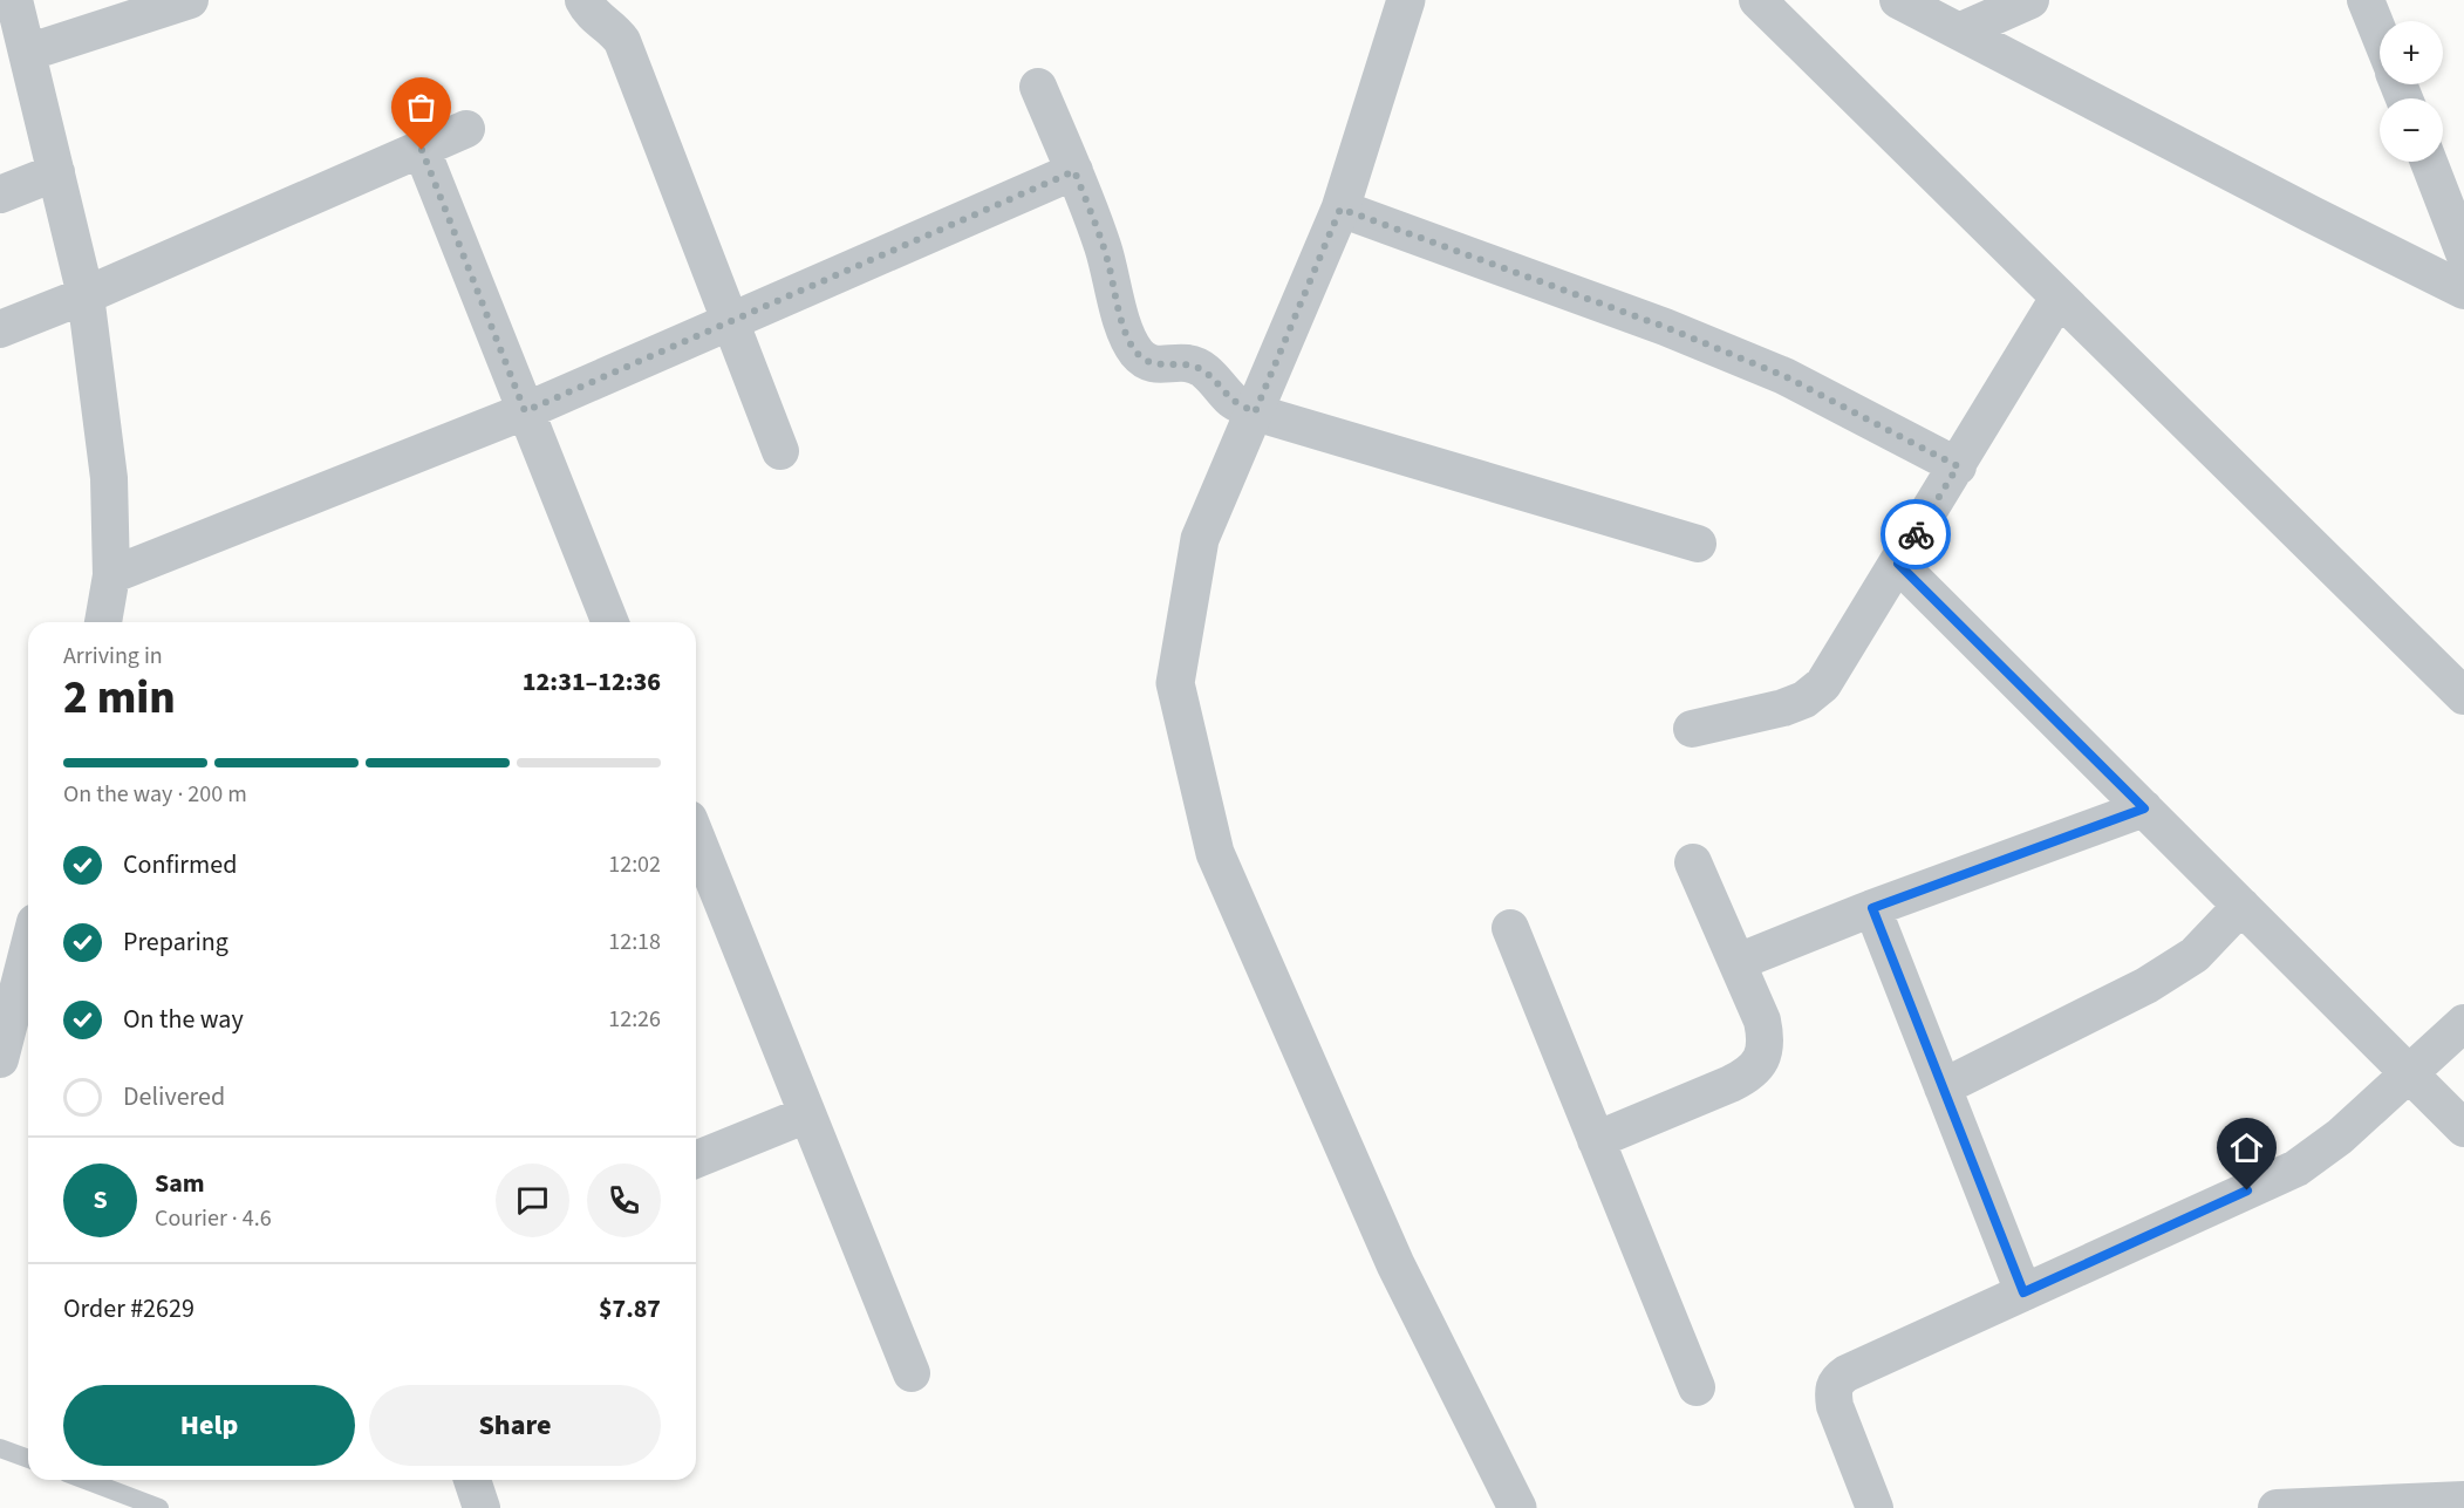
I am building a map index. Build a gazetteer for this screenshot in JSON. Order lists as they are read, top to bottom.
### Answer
{
  "page": {
    "map_buttons": ["+", "−"],
    "heading": ["2 min", "Arriving in", "12:31–12:36"],
    "panel": [
      "Sam",
      "Courier · 4.6",
      "Order #2629",
      "$7.87"
    ],
    "bar": "On the way · 200 m",
    "list": [
      ["Confirmed", "12:02"],
      ["Preparing", "12:18"],
      ["On the way", "12:26"],
      "Delivered"
    ],
    "round": "S",
    "buttons": ["Help", "Share"]
  }
}
